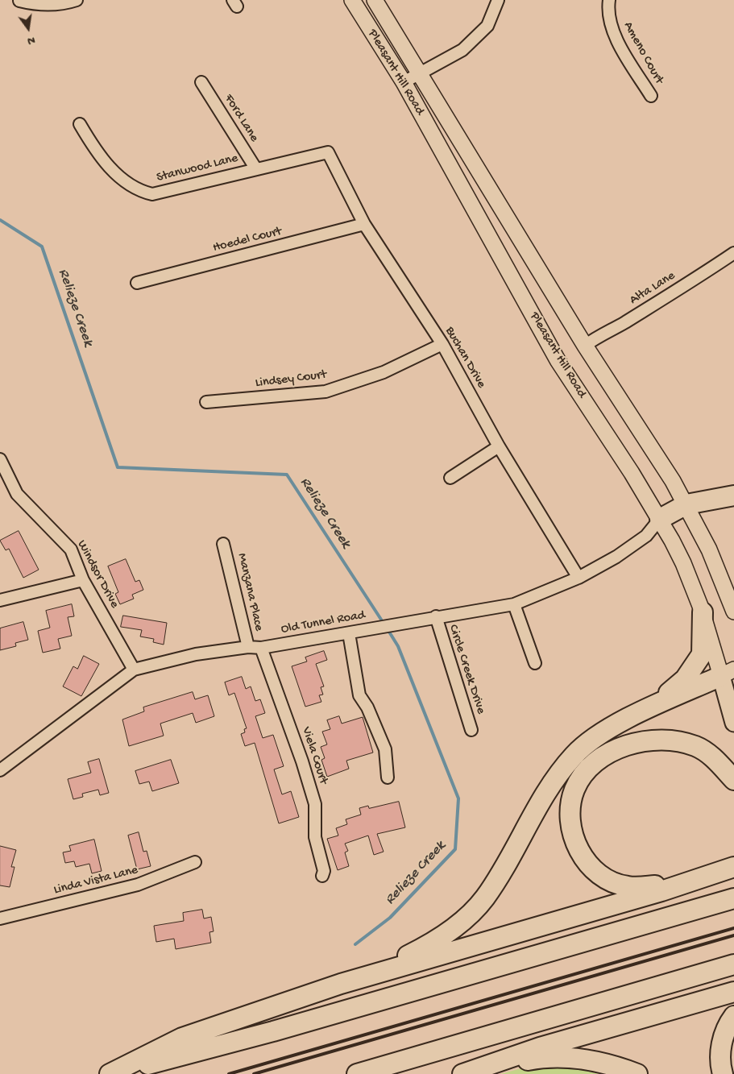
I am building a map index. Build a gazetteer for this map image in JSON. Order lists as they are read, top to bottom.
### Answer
{
  "streets": {
    "main road": ["Pleasant Hill Road"],
    "street": [
      "Ameno Court",
      "Ford Lane",
      "Stanwood Lane",
      "Hoedel Court",
      "Alta Lane",
      "Buchan Drive",
      "Lindsey Court",
      "Windsor Drive",
      "Manzana Place",
      "Old Tunnel Road",
      "Circle Creek Drive",
      "Viela Court",
      "Linda Vista Lane"
    ]
  },
  "crossings": [
    ["Pleasant Hill Road", "Alta Lane"],
    ["Pleasant Hill Road", "Old Tunnel Road"],
    ["Ford Lane", "Stanwood Lane"],
    ["Stanwood Lane", "Buchan Drive"],
    ["Hoedel Court", "Buchan Drive"],
    ["Buchan Drive", "Lindsey Court"],
    ["Buchan Drive", "Old Tunnel Road"],
    ["Windsor Drive", "Old Tunnel Road"],
    ["Manzana Place", "Old Tunnel Road"],
    ["Old Tunnel Road", "Circle Creek Drive"],
    ["Old Tunnel Road", "Viela Court"]
  ],
  "water": ["Relieze Creek"],
  "north": "bottom"
}
